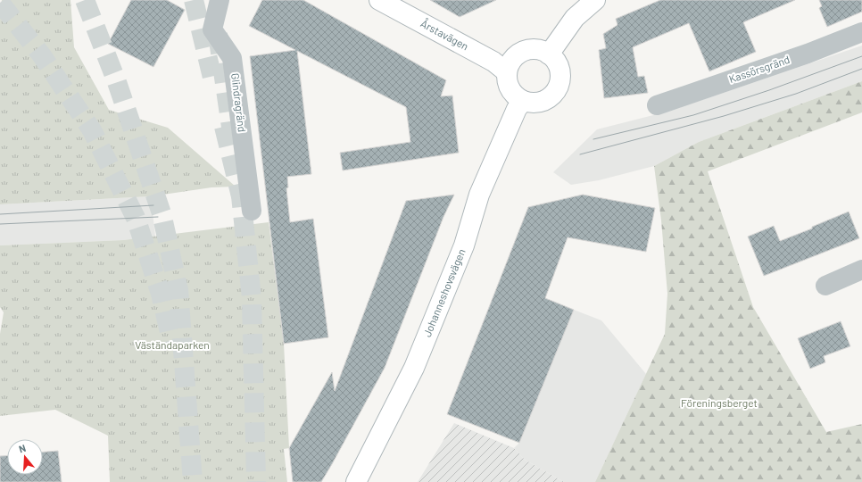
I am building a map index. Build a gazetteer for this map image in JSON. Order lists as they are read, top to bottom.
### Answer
{
  "streets": {
    "main road": ["Årstavägen", "Johanneshovsvägen"],
    "street": ["Kassörsgränd", "Glindragränd"]
  },
  "crossings": [
    ["Årstavägen", "Johanneshovsvägen"]
  ],
  "parks": ["Väständaparken", "Föreningsberget"],
  "north": "top"
}
